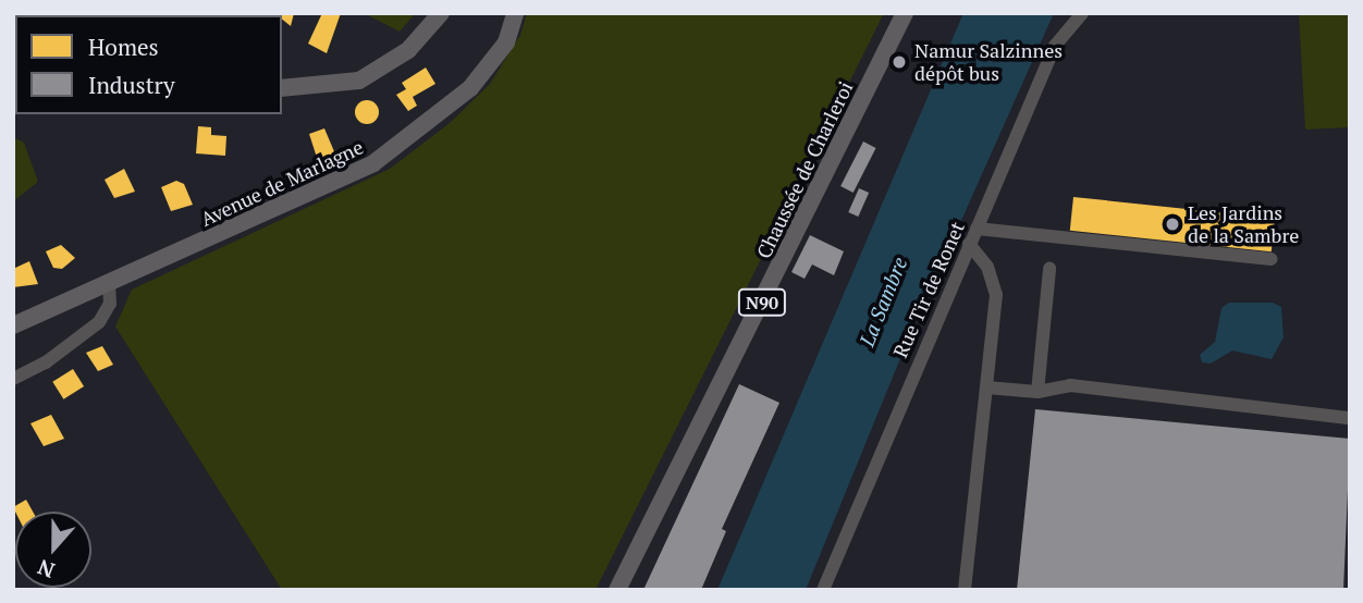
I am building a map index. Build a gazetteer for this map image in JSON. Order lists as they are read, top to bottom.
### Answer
{
  "streets": {
    "main road": ["Chaussée de Charleroi", "Avenue de Marlagne", "N90"],
    "street": ["Rue Tir de Ronet"]
  },
  "water": ["La Sambre"],
  "places": ["Namur Salzinnes dépôt bus", "Les Jardins de la Sambre"],
  "legend": ["Homes", "Industry"],
  "north": "bottom"
}
